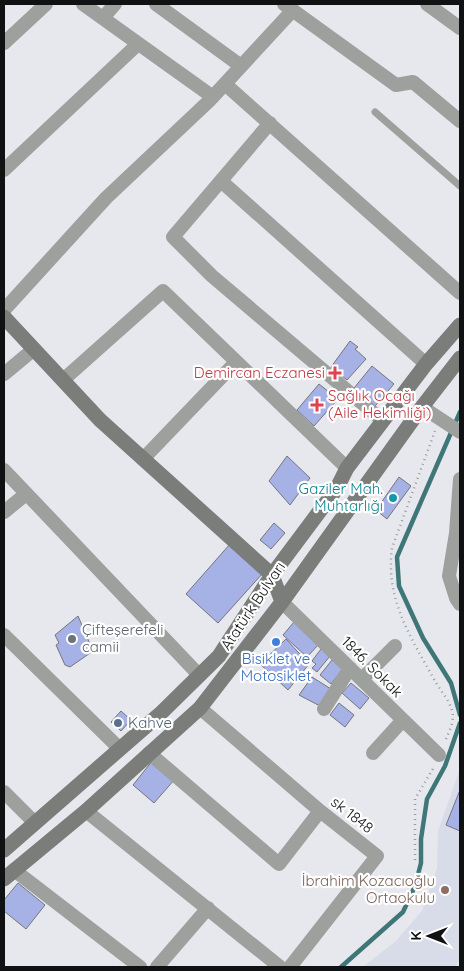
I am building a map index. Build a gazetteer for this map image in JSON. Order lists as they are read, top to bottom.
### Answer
{
  "streets": {
    "main road": ["Atatürk Bulvarı"],
    "street": ["1846. Sokak", "sk 1848"]
  },
  "crossings": [
    ["Atatürk Bulvarı", "1846. Sokak"],
    ["Atatürk Bulvarı", "sk 1848"]
  ],
  "places": {
    "health": ["Demircan Eczanesi", "Sağlık Ocağı (Aile Hekimliği)"],
    "other": [
      "Gaziler Mah. Muhtarlığı",
      "Çifteşerefeli camii",
      "Bisiklet ve Motosiklet",
      "Kahve",
      "İbrahim Kozacıoğlu Ortaokulu"
    ]
  },
  "north": "left"
}
